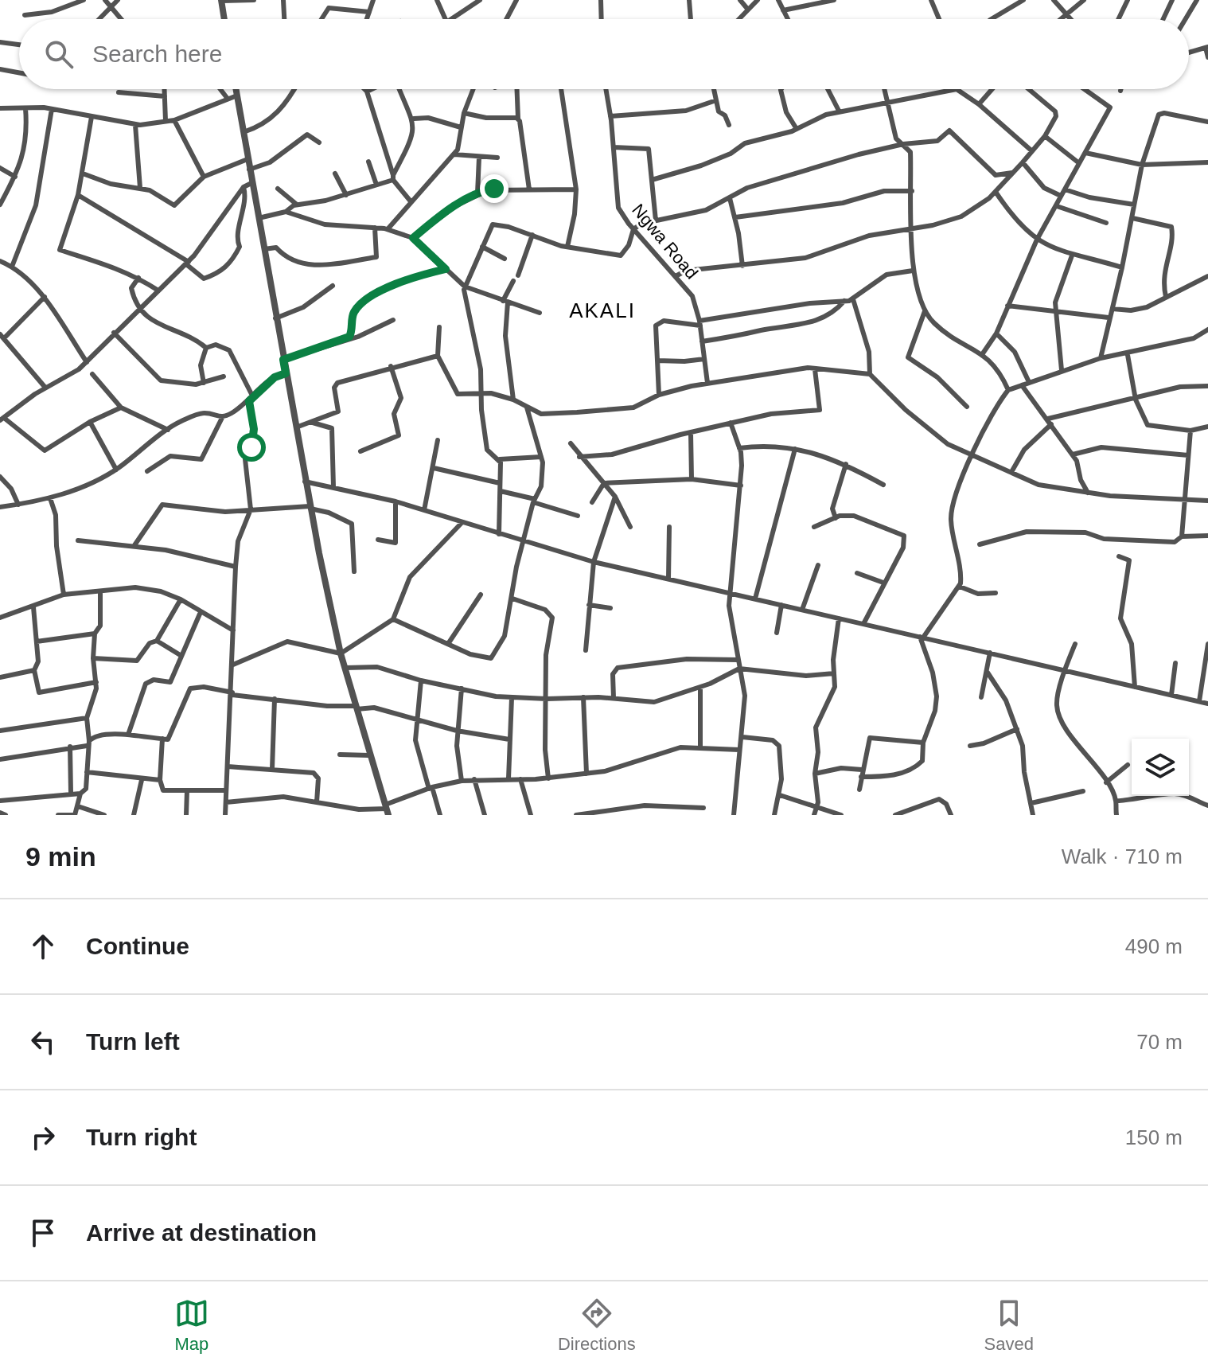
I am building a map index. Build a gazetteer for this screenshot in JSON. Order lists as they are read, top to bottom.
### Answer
{
  "streets": {
    "street": ["Ngwa Road"]
  },
  "districts": ["AKALI"],
  "page": {
    "search": "Search here",
    "heading": ["9 min", "Walk · 710 m"],
    "list": [
      ["Continue", "490 m"],
      ["Turn left", "70 m"],
      ["Turn right", "150 m"],
      "Arrive at destination"
    ],
    "nav": ["Map", "Directions", "Saved"]
  }
}
